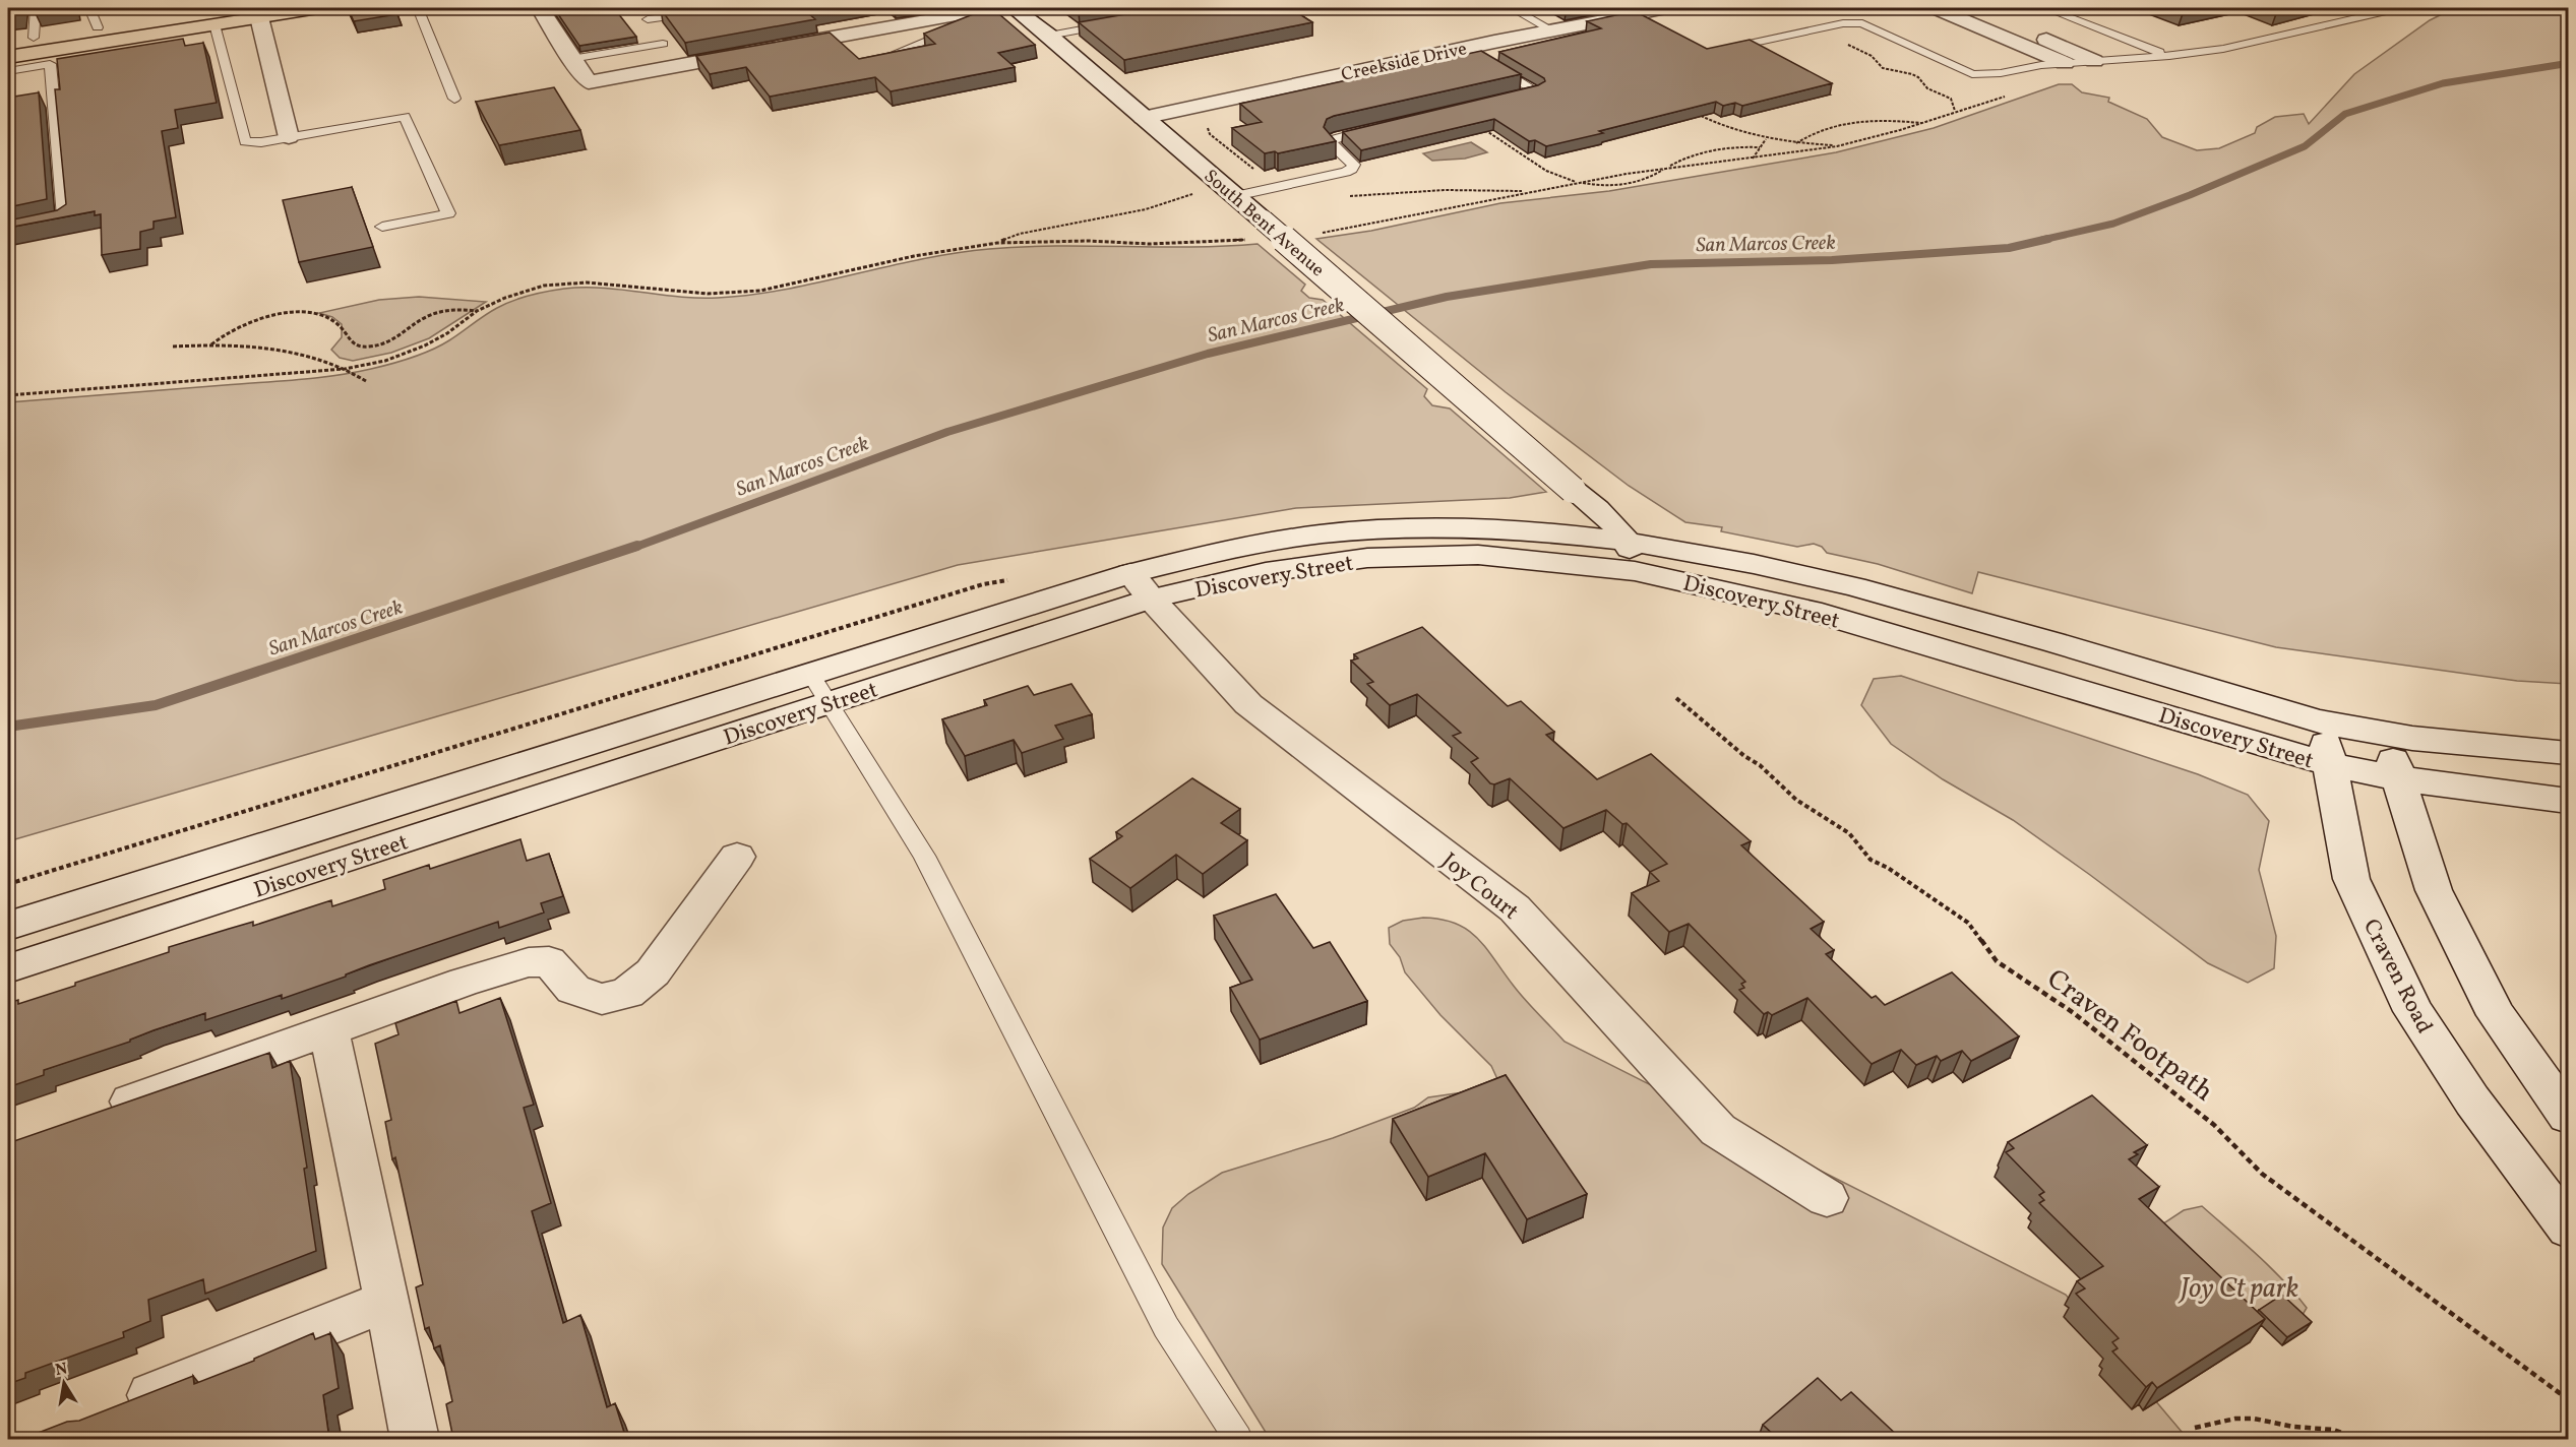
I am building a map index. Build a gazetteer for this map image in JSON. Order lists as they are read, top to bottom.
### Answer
{
  "streets": {
    "street": [
      "Creekside Drive",
      "South Bent Avenue",
      "Discovery Street",
      "Joy Court",
      "Craven Road"
    ],
    "path": ["Craven Footpath"]
  },
  "crossings": [
    ["Creekside Drive", "South Bent Avenue"],
    ["South Bent Avenue", "Discovery Street"],
    ["Discovery Street", "Joy Court"],
    ["Discovery Street", "Craven Road"]
  ],
  "water": ["San Marcos Creek"],
  "parks": ["Joy Ct park"],
  "north": "top"
}
